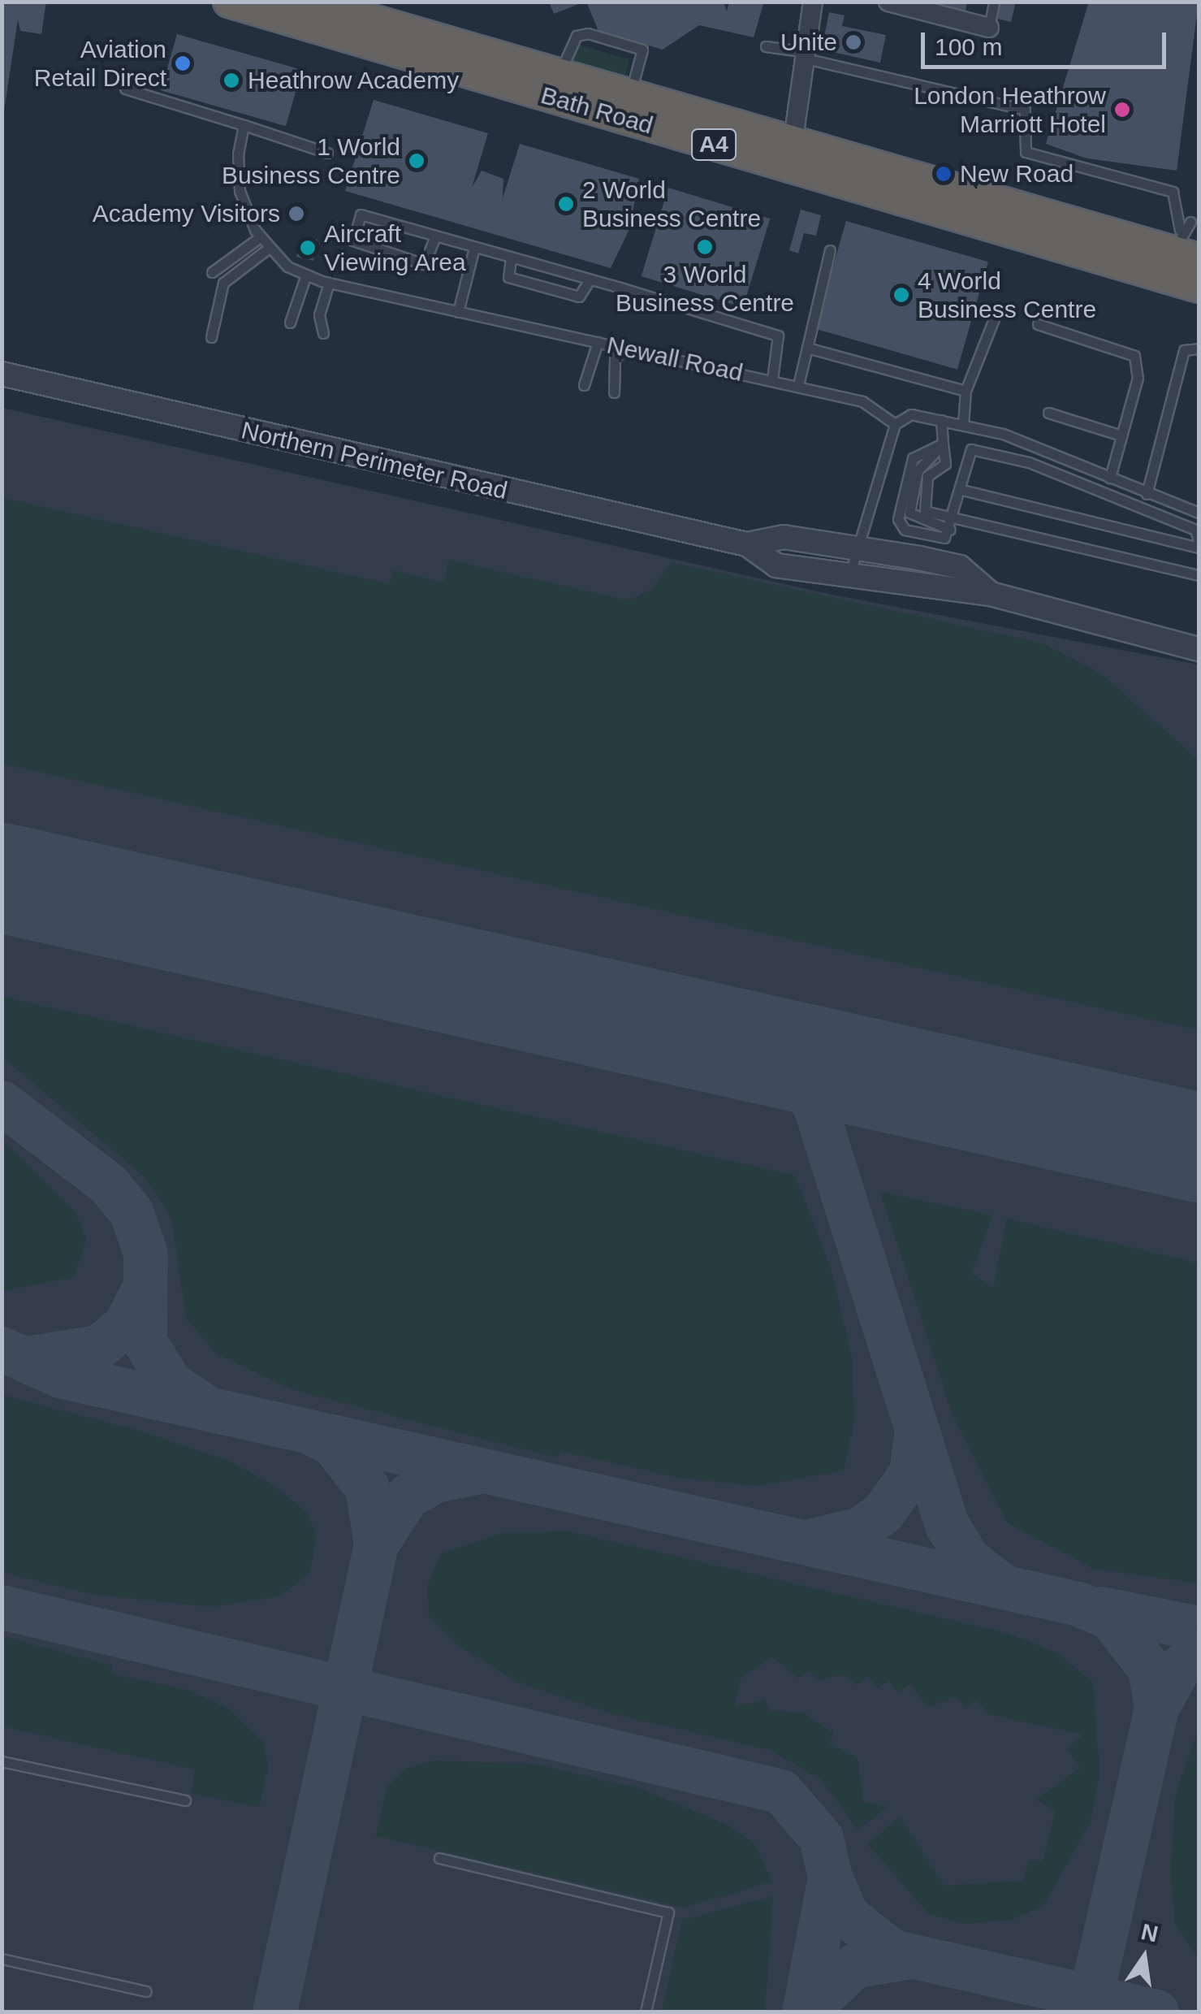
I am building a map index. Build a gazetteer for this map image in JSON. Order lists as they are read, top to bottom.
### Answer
{
  "streets": {
    "highway": ["Bath Road", "A4"],
    "street": ["Northern Perimeter Road"],
    "lane": ["Newall Road"]
  },
  "places": [
    "Unite",
    "Aviation Retail Direct",
    "Heathrow Academy",
    "London Heathrow Marriott Hotel",
    "1 World Business Centre",
    "New Road",
    "2 World Business Centre",
    "Academy Visitors",
    "3 World Business Centre",
    "Aircraft Viewing Area",
    "4 World Business Centre"
  ],
  "scale_bar": "100 m",
  "north": "top"
}
